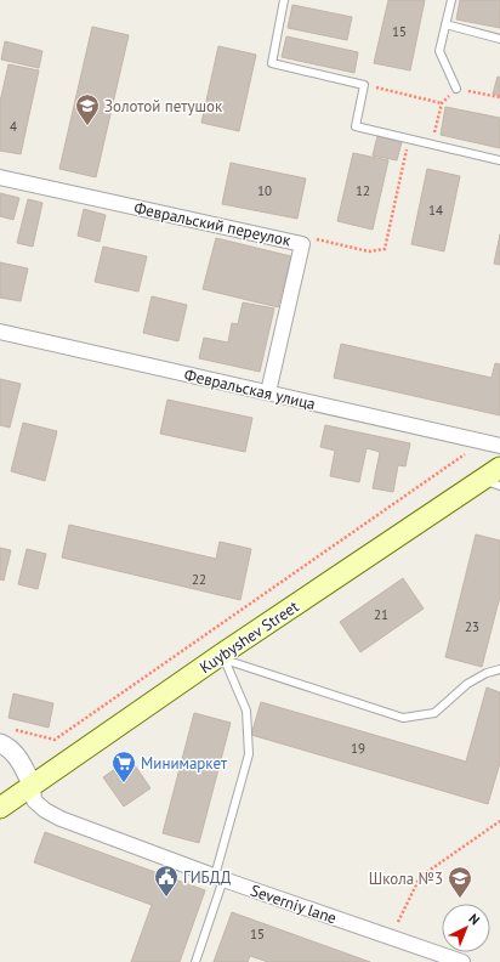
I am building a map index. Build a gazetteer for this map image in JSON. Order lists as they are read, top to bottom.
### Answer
{
  "streets": {
    "main road": ["Kuybyshev Street"],
    "street": ["Февральский переулок", "Февральская улица", "Severniy lane"]
  },
  "crossings": [
    ["Февральский переулок", "Февральская улица"],
    ["Kuybyshev Street", "Severniy lane"]
  ],
  "places": {
    "school or university": ["Золотой петушок", "Школа №3"],
    "supermarket": ["Минимаркет"],
    "public building": ["ГИБДД"]
  },
  "house_numbers": [
    "15",
    "4",
    "10",
    "12",
    "14",
    "22",
    "21",
    "23",
    "19",
    "15"
  ],
  "north": "top right"
}
